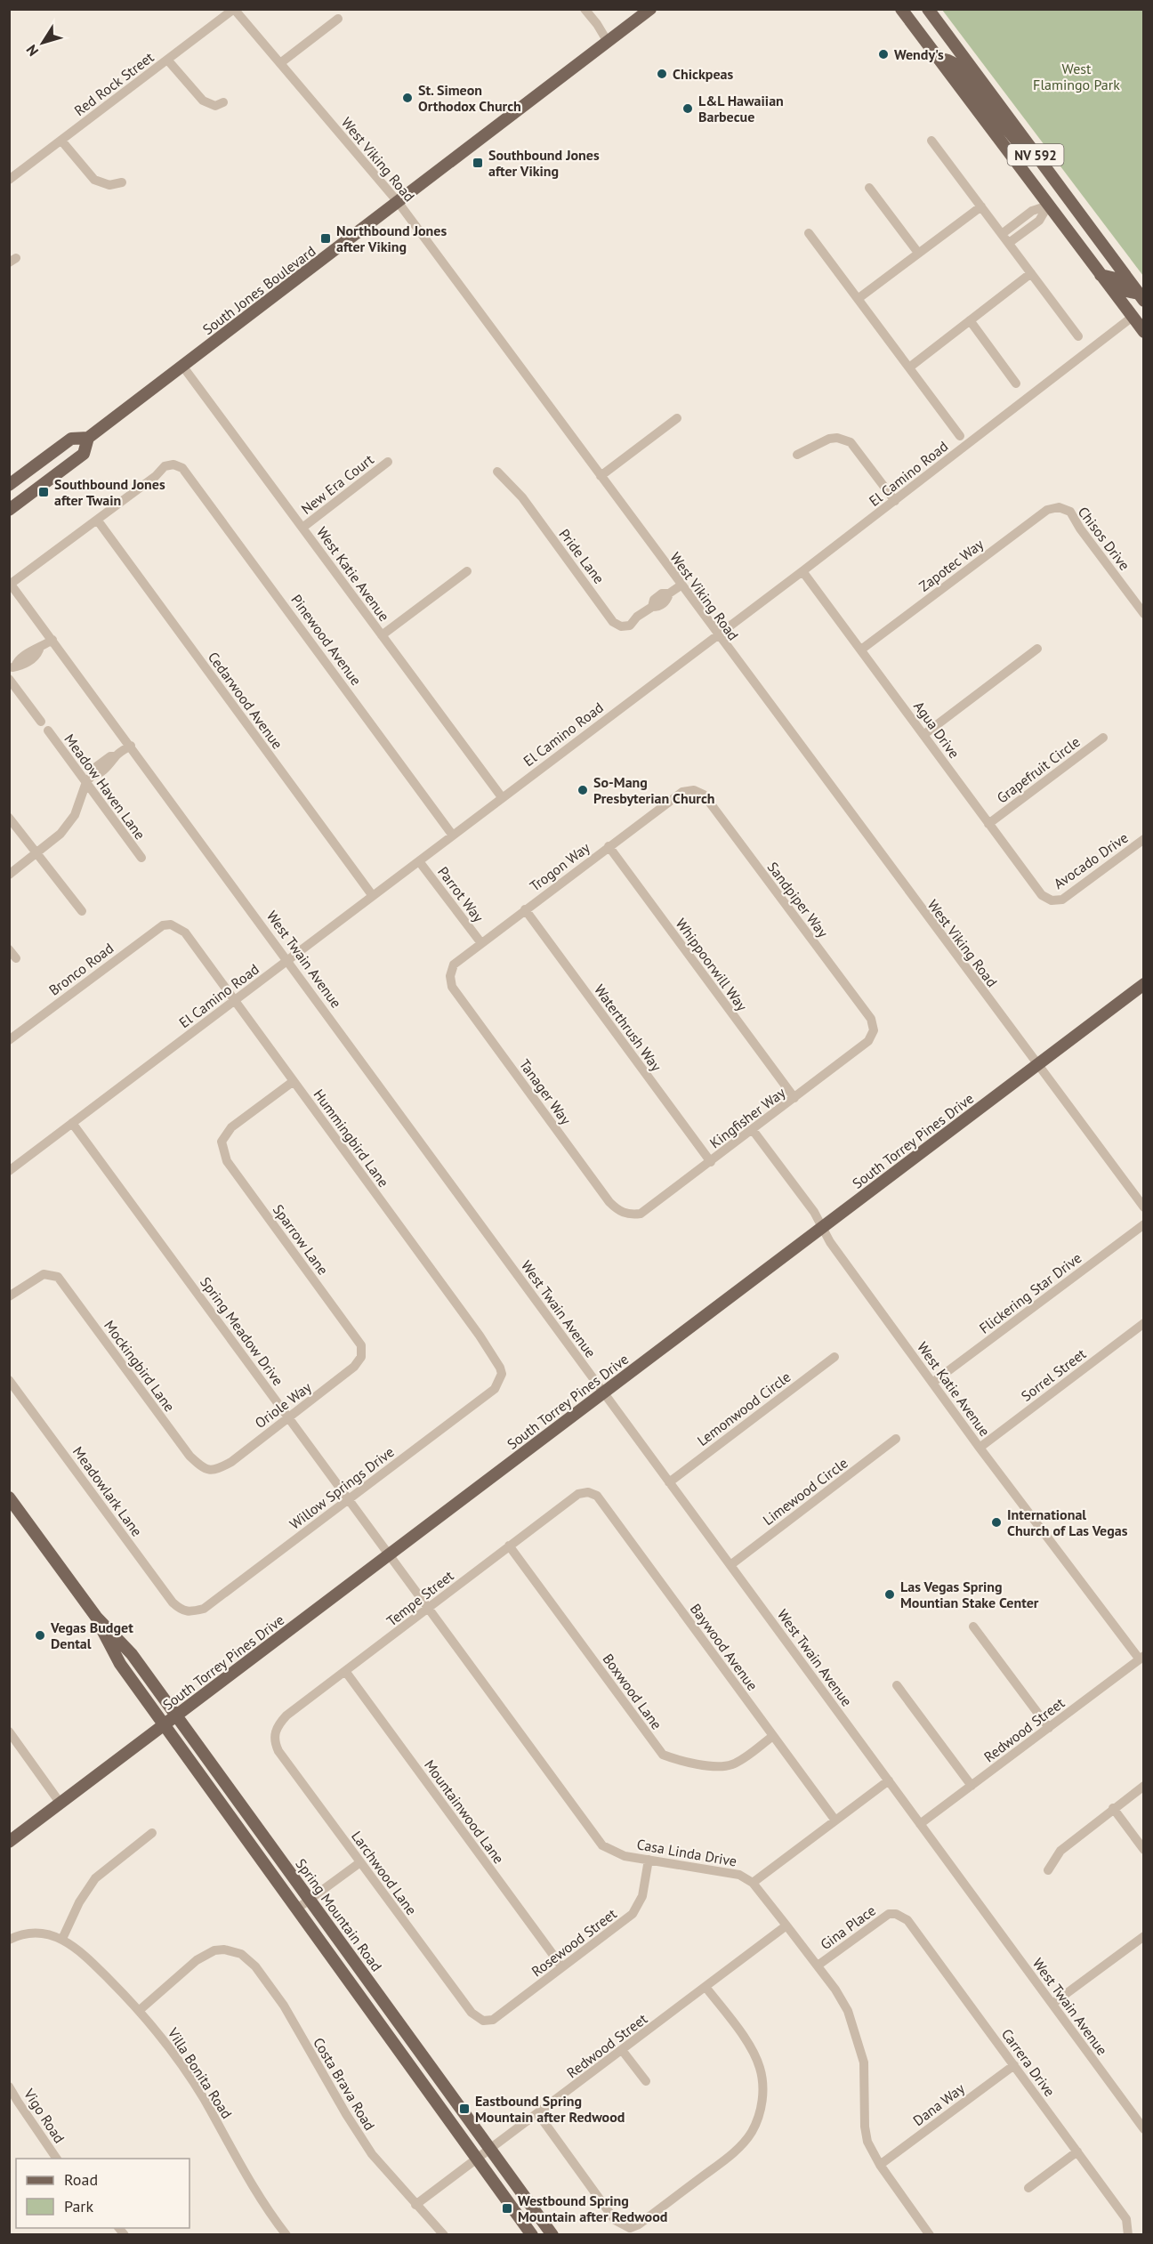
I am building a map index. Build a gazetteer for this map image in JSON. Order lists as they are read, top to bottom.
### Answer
{
  "streets": {
    "main road": [
      "NV 592",
      "South Jones Boulevard",
      "South Torrey Pines Drive",
      "Spring Mountain Road"
    ],
    "street": [
      "Red Rock Street",
      "West Viking Road",
      "El Camino Road",
      "New Era Court",
      "Chisos Drive",
      "Pride Lane",
      "Zapotec Way",
      "West Katie Avenue",
      "Pinewood Avenue",
      "Cedarwood Avenue",
      "Agua Drive",
      "Grapefruit Circle",
      "Meadow Haven Lane",
      "Avocado Drive",
      "Trogon Way",
      "Parrot Way",
      "Sandpiper Way",
      "West Twain Avenue",
      "Whippoorwill Way",
      "Bronco Road",
      "Waterthrush Way",
      "Tanager Way",
      "Kingfisher Way",
      "Hummingbird Lane",
      "Sparrow Lane",
      "Flickering Star Drive",
      "Spring Meadow Drive",
      "Mockingbird Lane",
      "Sorrel Street",
      "Oriole Way",
      "Lemonwood Circle",
      "Willow Springs Drive",
      "Meadowlark Lane",
      "Limewood Circle",
      "Tempe Street",
      "Baywood Avenue",
      "Boxwood Lane",
      "Redwood Street",
      "Mountainwood Lane",
      "Casa Linda Drive",
      "Larchwood Lane",
      "Gina Place",
      "Rosewood Street",
      "Carrera Drive",
      "Villa Bonita Road",
      "Costa Brava Road",
      "Dana Way",
      "Vigo Road"
    ]
  },
  "crossings": [
    ["Red Rock Street", "West Viking Road"],
    ["NV 592", "El Camino Road"],
    ["West Viking Road", "South Jones Boulevard"],
    ["West Viking Road", "El Camino Road"],
    ["West Viking Road", "Pride Lane"],
    ["West Viking Road", "South Torrey Pines Drive"],
    ["South Jones Boulevard", "West Katie Avenue"],
    ["El Camino Road", "West Katie Avenue"],
    ["El Camino Road", "Pinewood Avenue"],
    ["El Camino Road", "Cedarwood Avenue"],
    ["El Camino Road", "Agua Drive"],
    ["El Camino Road", "Parrot Way"],
    ["El Camino Road", "West Twain Avenue"],
    ["El Camino Road", "Hummingbird Lane"],
    ["El Camino Road", "Spring Meadow Drive"],
    ["New Era Court", "West Katie Avenue"],
    ["Chisos Drive", "Zapotec Way"],
    ["Zapotec Way", "Agua Drive"],
    ["West Katie Avenue", "Kingfisher Way"],
    ["West Katie Avenue", "South Torrey Pines Drive"],
    ["West Katie Avenue", "Flickering Star Drive"],
    ["West Katie Avenue", "Sorrel Street"],
    ["West Katie Avenue", "Redwood Street"],
    ["Pinewood Avenue", "Cedarwood Avenue"],
    ["Agua Drive", "Grapefruit Circle"],
    ["Agua Drive", "Avocado Drive"],
    ["Trogon Way", "Parrot Way"],
    ["Trogon Way", "Sandpiper Way"],
    ["Trogon Way", "Whippoorwill Way"],
    ["Trogon Way", "Waterthrush Way"],
    ["Trogon Way", "Tanager Way"],
    ["Sandpiper Way", "Kingfisher Way"],
    ["West Twain Avenue", "South Torrey Pines Drive"],
    ["West Twain Avenue", "Lemonwood Circle"],
    ["West Twain Avenue", "Limewood Circle"],
    ["West Twain Avenue", "Redwood Street"],
    ["Whippoorwill Way", "Kingfisher Way"],
    ["Bronco Road", "Hummingbird Lane"],
    ["Waterthrush Way", "Kingfisher Way"],
    ["Tanager Way", "Kingfisher Way"],
    ["Hummingbird Lane", "Sparrow Lane"],
    ["Hummingbird Lane", "Willow Springs Drive"],
    ["South Torrey Pines Drive", "Spring Meadow Drive"],
    ["South Torrey Pines Drive", "Casa Linda Drive"],
    ["South Torrey Pines Drive", "Spring Mountain Road"],
    ["Sparrow Lane", "Oriole Way"],
    ["Spring Meadow Drive", "Oriole Way"],
    ["Spring Meadow Drive", "Willow Springs Drive"],
    ["Spring Meadow Drive", "Casa Linda Drive"],
    ["Mockingbird Lane", "Oriole Way"],
    ["Willow Springs Drive", "Meadowlark Lane"],
    ["Tempe Street", "Baywood Avenue"],
    ["Tempe Street", "Boxwood Lane"],
    ["Tempe Street", "Mountainwood Lane"],
    ["Tempe Street", "Casa Linda Drive"],
    ["Tempe Street", "Larchwood Lane"],
    ["Baywood Avenue", "Boxwood Lane"],
    ["Redwood Street", "Casa Linda Drive"],
    ["Redwood Street", "Spring Mountain Road"],
    ["Redwood Street", "Costa Brava Road"],
    ["Mountainwood Lane", "Rosewood Street"],
    ["Casa Linda Drive", "Gina Place"],
    ["Casa Linda Drive", "Rosewood Street"],
    ["Casa Linda Drive", "Dana Way"],
    ["Larchwood Lane", "Rosewood Street"],
    ["Gina Place", "Carrera Drive"],
    ["Carrera Drive", "Dana Way"],
    ["Villa Bonita Road", "Costa Brava Road"]
  ],
  "parks": ["West Flamingo Park"],
  "places": {
    "other": [
      "Wendy's",
      "Chickpeas",
      "St. Simeon Orthodox Church",
      "L&L Hawaiian Barbecue",
      "So-Mang Presbyterian Church",
      "International Church of Las Vegas",
      "Las Vegas Spring Mountian Stake Center",
      "Vegas Budget Dental"
    ],
    "transit": [
      "Southbound Jones after Viking",
      "Northbound Jones after Viking",
      "Southbound Jones after Twain",
      "Eastbound Spring Mountain after Redwood",
      "Westbound Spring Mountain after Redwood"
    ]
  },
  "legend": ["Road", "Park"],
  "north": "bottom left"
}
